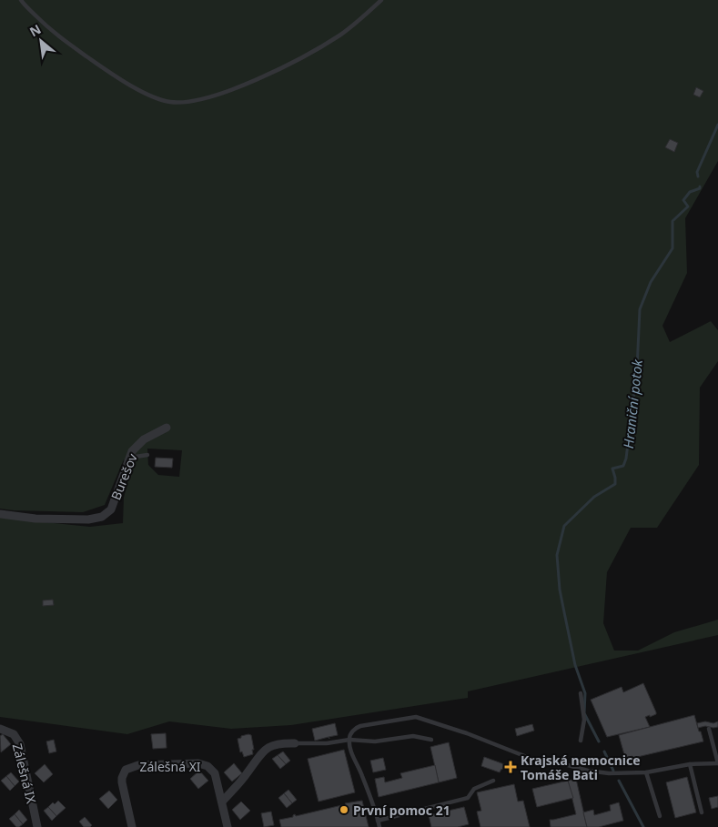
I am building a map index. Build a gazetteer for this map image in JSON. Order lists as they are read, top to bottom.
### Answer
{
  "streets": {
    "street": ["Burešov", "Zálešná XI", "Zálešná IX"]
  },
  "water": ["Hraniční potok"],
  "places": {
    "health": ["Krajská nemocnice Tomáše Bati"],
    "other": ["První pomoc 21"]
  },
  "north": "top left"
}
